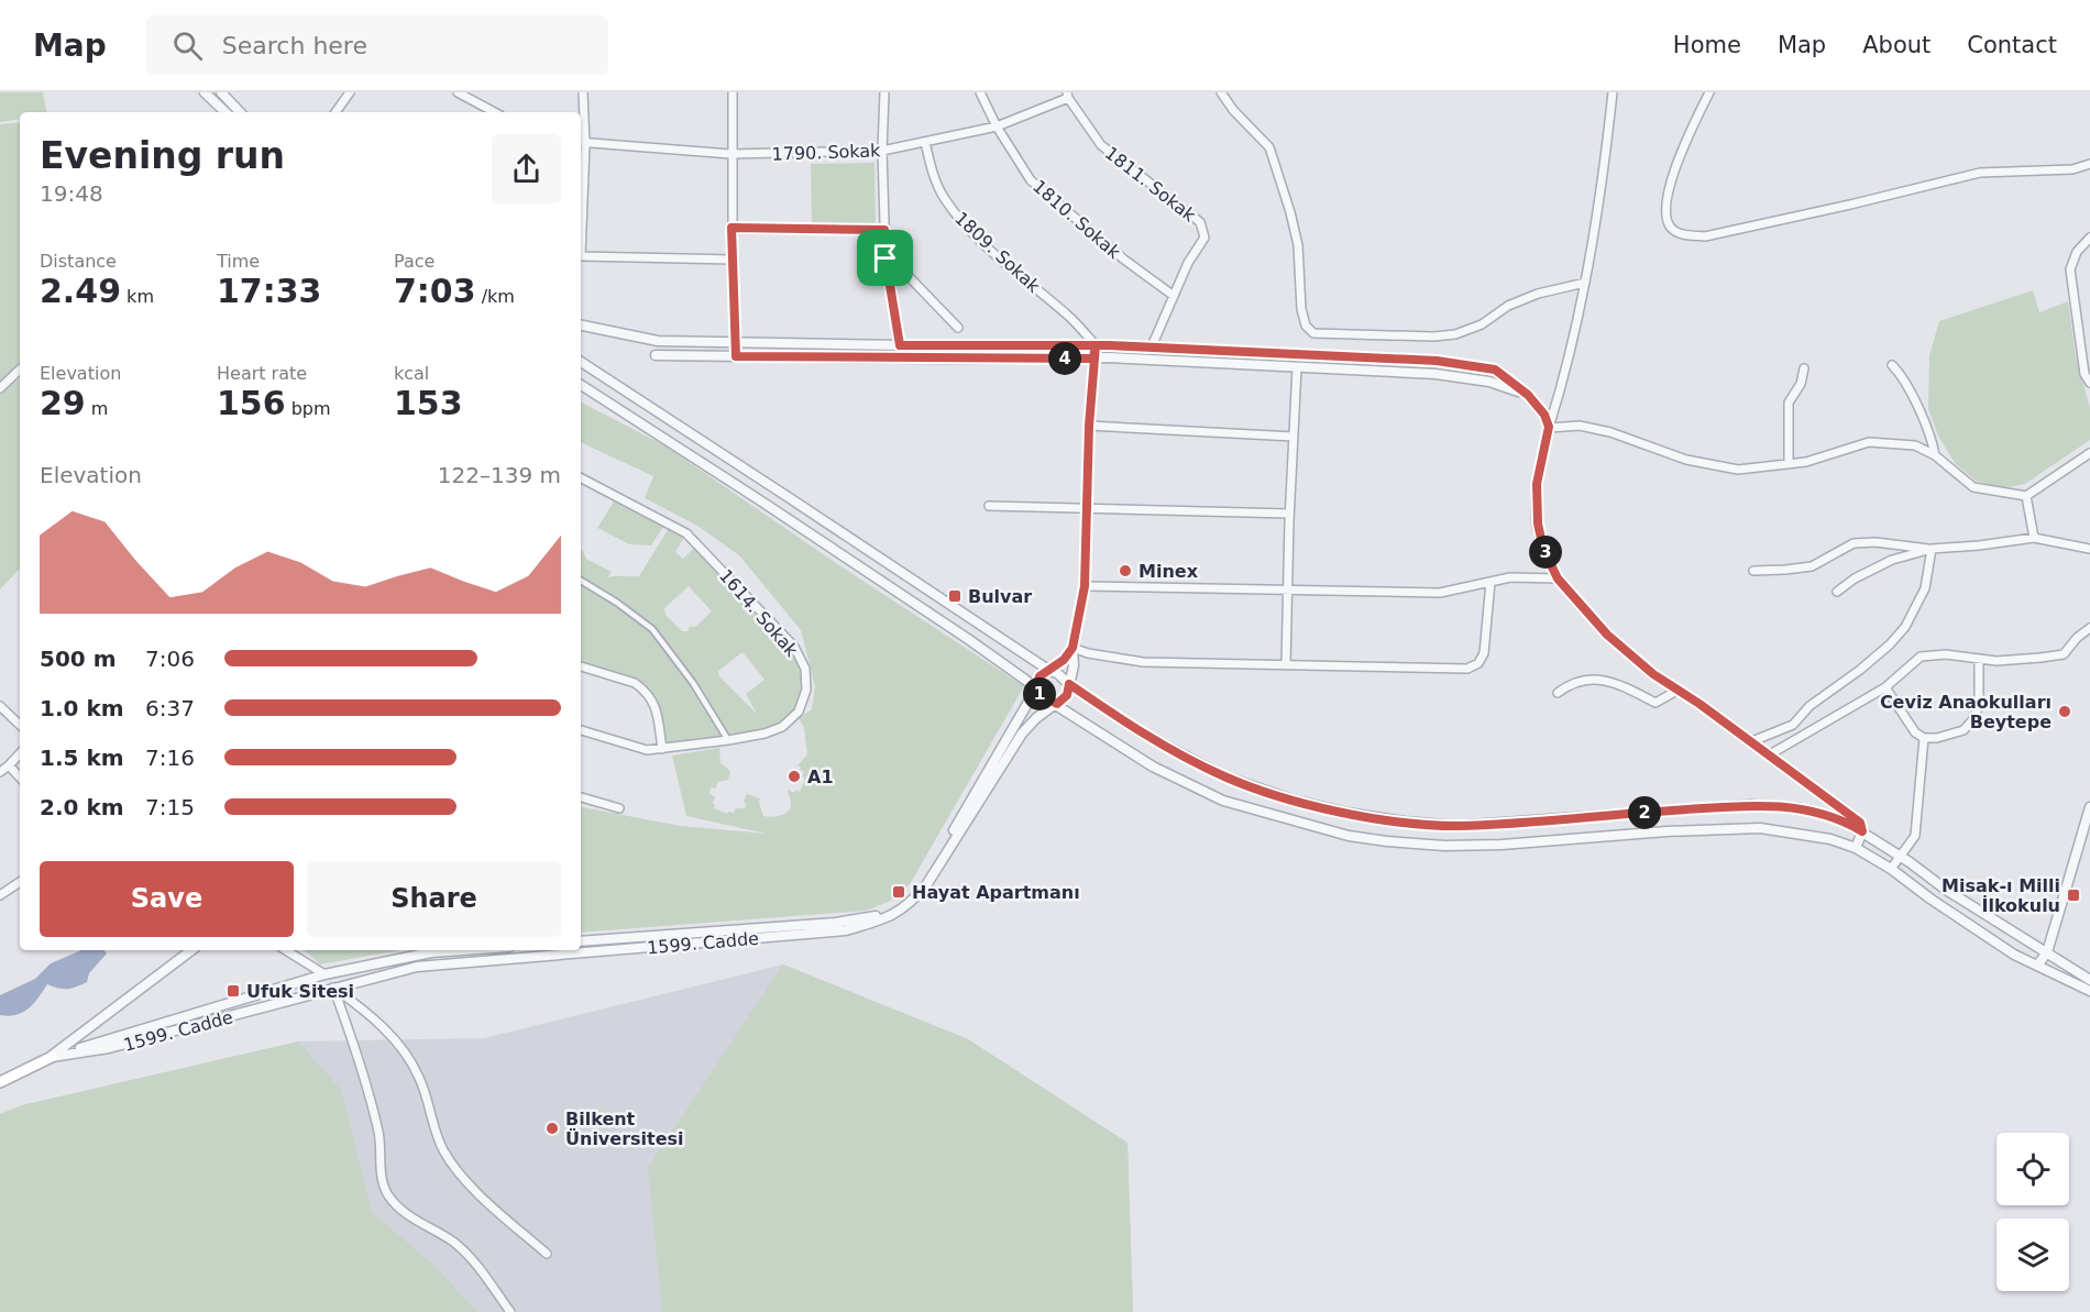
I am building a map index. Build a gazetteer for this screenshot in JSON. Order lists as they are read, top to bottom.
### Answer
{
  "streets": {
    "street": [
      "1790. Sokak",
      "1811. Sokak",
      "1810. Sokak",
      "1809. Sokak",
      "1614. Sokak",
      "1599. Cadde"
    ]
  },
  "crossings": [
    ["1790. Sokak", "1811. Sokak"],
    ["1790. Sokak", "1810. Sokak"],
    ["1790. Sokak", "1809. Sokak"],
    ["1811. Sokak", "1810. Sokak"]
  ],
  "places": {
    "other": [
      "Minex",
      "Ceviz Anaokulları Beytepe",
      "A1",
      "Bilkent Üniversitesi"
    ],
    "transit": [
      "Bulvar",
      "Hayat Apartmanı",
      "Misak-ı Milli İlkokulu",
      "Ufuk Sitesi"
    ]
  },
  "page": {
    "header": "Map",
    "search": "Search here",
    "nav": [
      "Home",
      "Map",
      "About",
      "Contact"
    ],
    "heading": ["Evening run", "19:48"],
    "stats": [
      ["Distance", "2.49 km"],
      ["Time", "17:33"],
      ["Pace", "7:03 /km"],
      ["Elevation", "29 m"],
      ["Heart rate", "156 bpm"],
      ["kcal", "153"]
    ],
    "pins": [
      "4",
      "3",
      "1",
      "2"
    ],
    "chart": ["Elevation", "122–139 m"],
    "list": [
      {
        "name": "500 m",
        "note": "7:06"
      },
      {
        "name": "1.0 km",
        "note": "6:37"
      },
      {
        "name": "1.5 km",
        "note": "7:16"
      },
      {
        "name": "2.0 km",
        "note": "7:15"
      }
    ],
    "buttons": ["Save", "Share"]
  }
}
